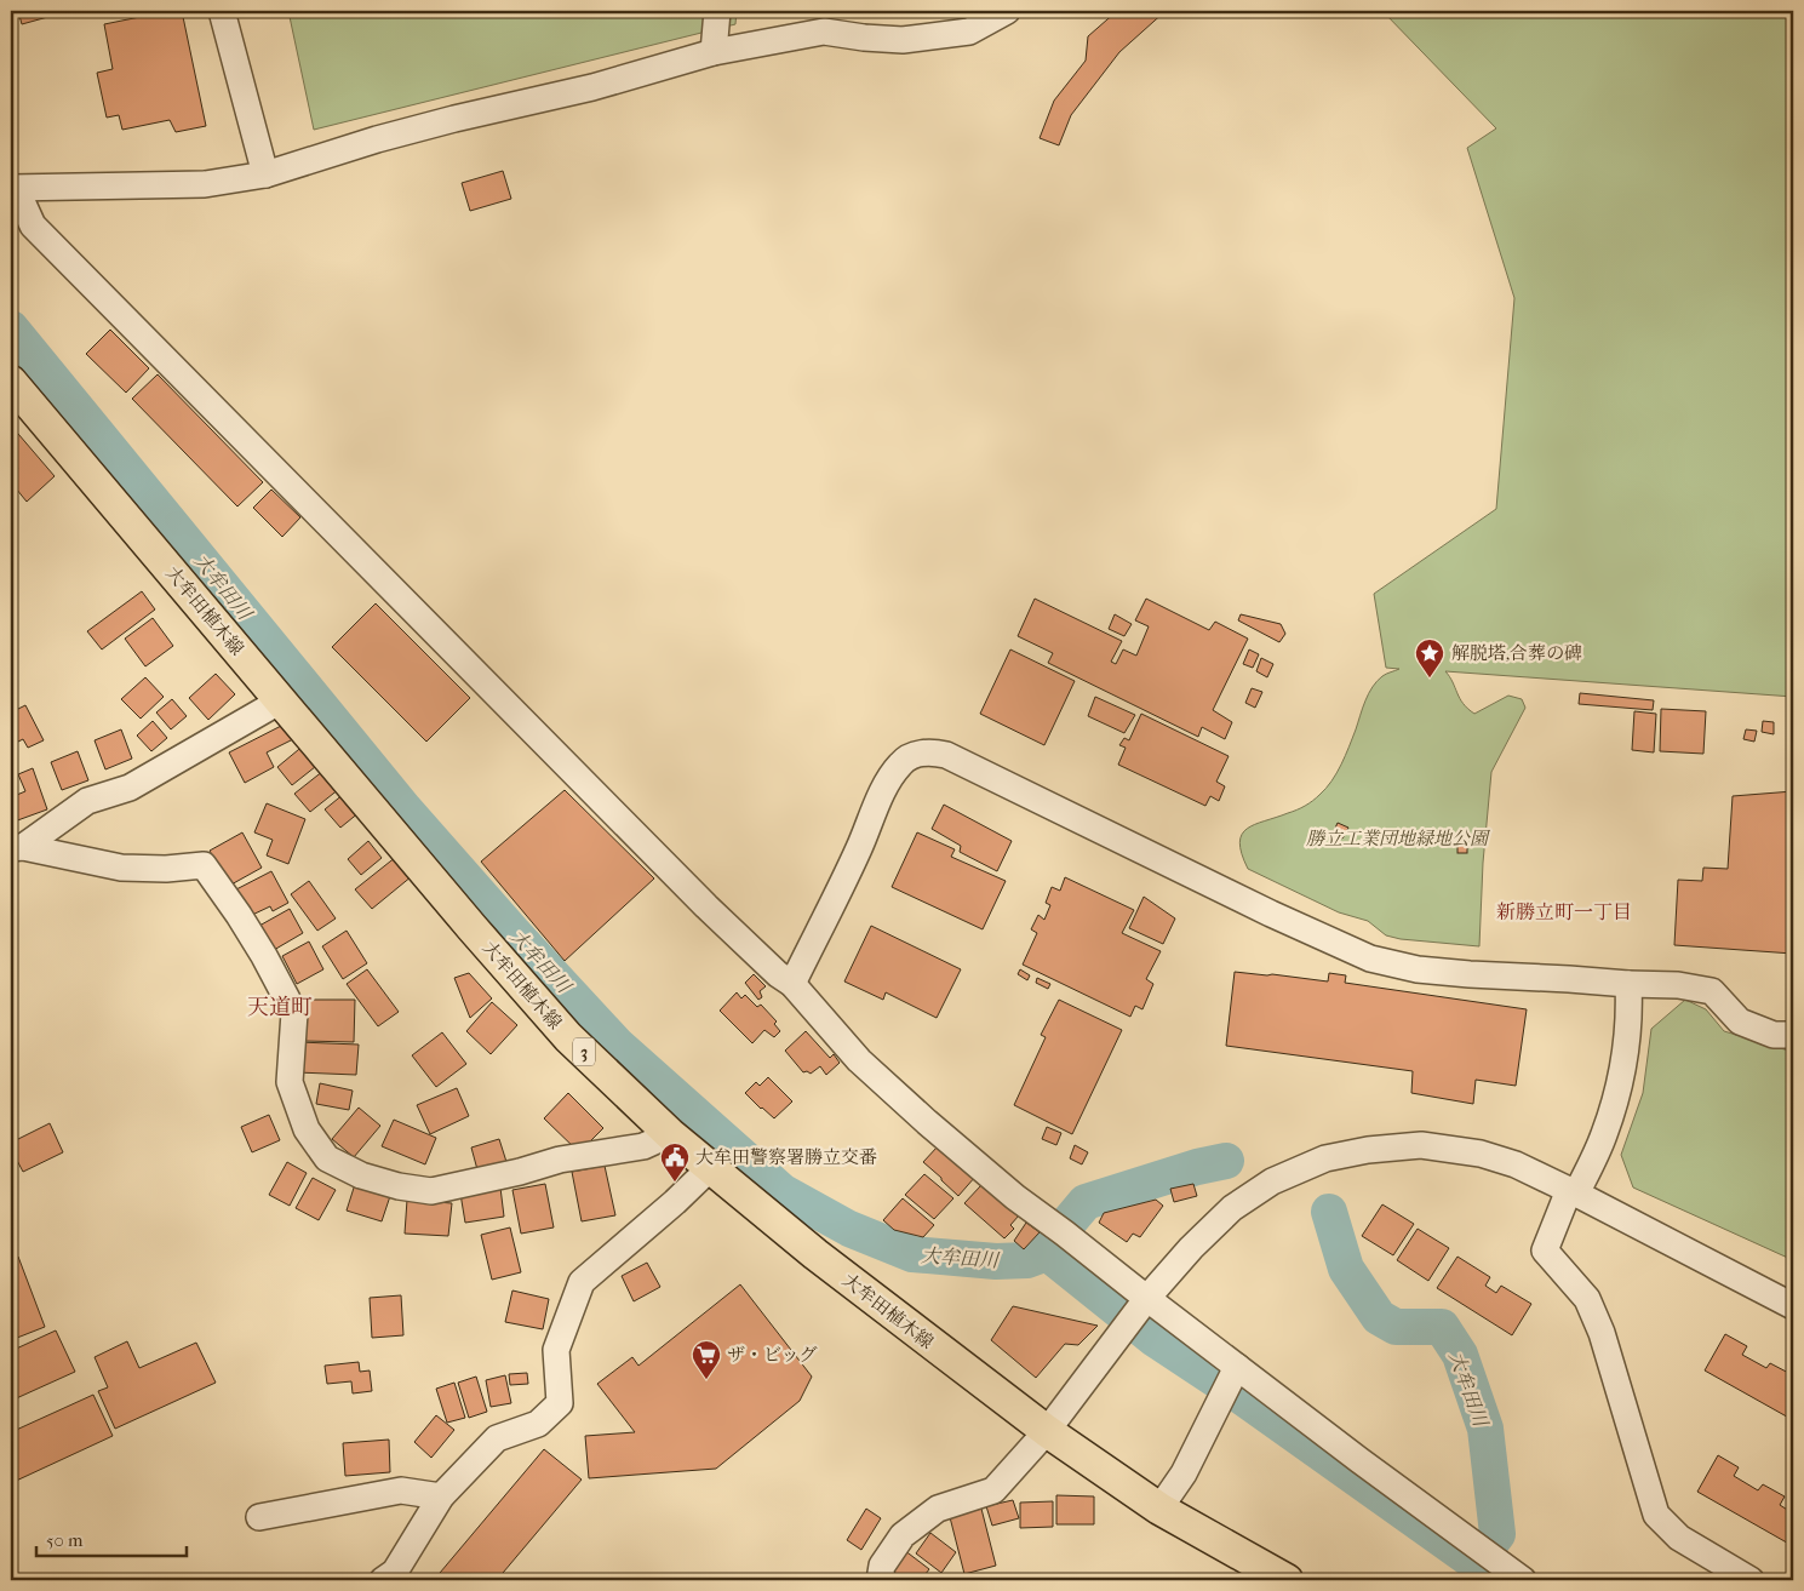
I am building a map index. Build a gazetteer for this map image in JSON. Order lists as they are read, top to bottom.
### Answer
{
  "streets": {
    "main road": ["大牟田植木線", "3"]
  },
  "districts": ["新勝立町一丁目", "天道町"],
  "water": ["大牟田川"],
  "parks": ["勝立工業団地緑地公園"],
  "places": {
    "place": ["解脱塔,合葬の碑"],
    "public building": ["大牟田警察署勝立交番"],
    "supermarket": ["ザ・ビッグ"]
  },
  "scale_bar": "50 m"
}
